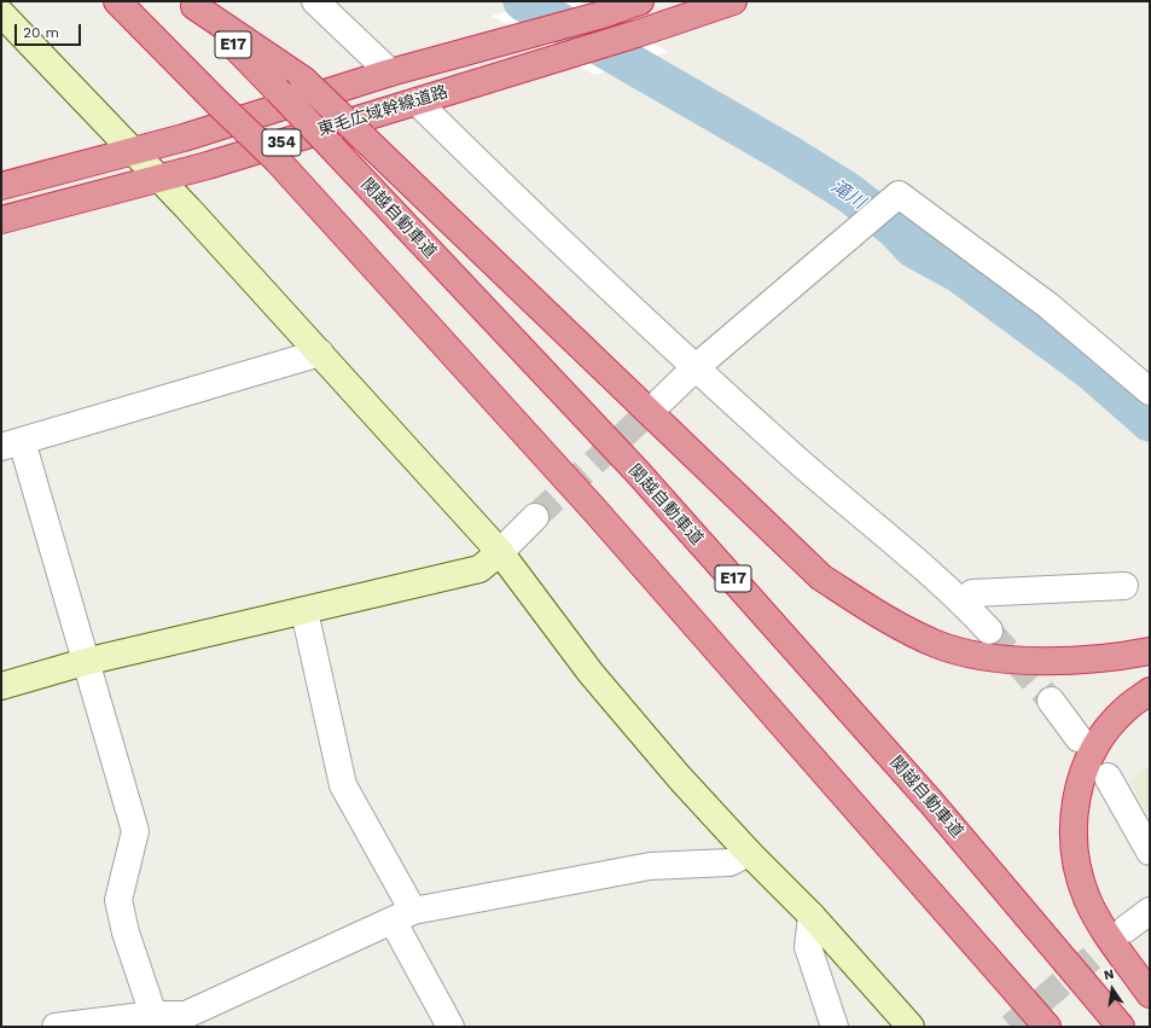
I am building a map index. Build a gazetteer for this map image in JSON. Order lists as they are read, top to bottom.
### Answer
{
  "streets": {
    "highway": [
      "E17",
      "東毛広域幹線道路",
      "354",
      "関越自動車道"
    ]
  },
  "water": ["滝川"],
  "scale_bar": "20 m",
  "north": "top"
}
